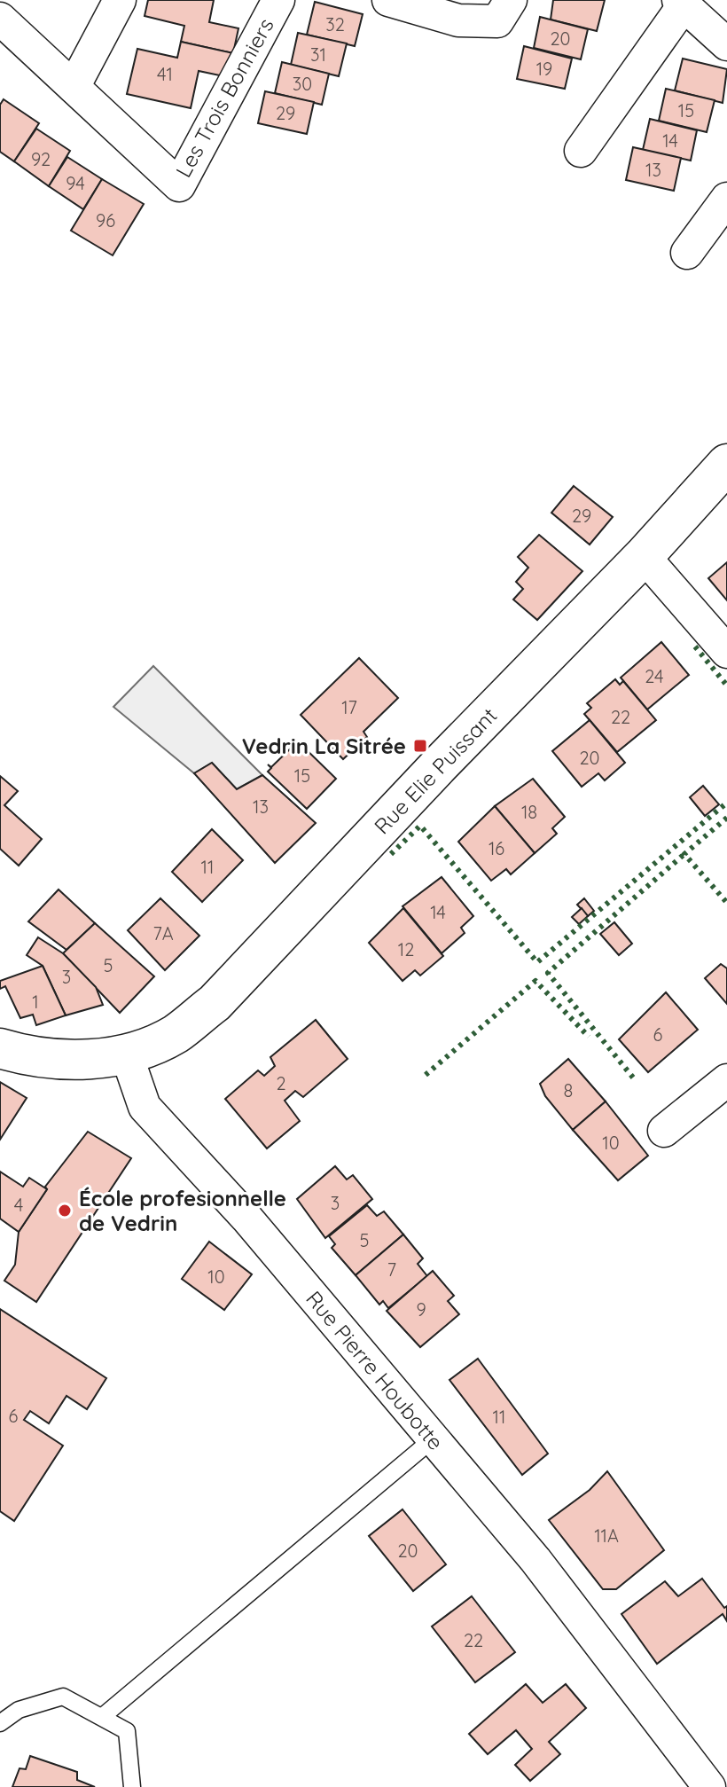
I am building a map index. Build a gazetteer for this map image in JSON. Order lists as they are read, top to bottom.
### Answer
{
  "streets": {
    "street": ["Les Trois Bonniers", "Rue Elie Puissant", "Rue Pierre Houbotte"]
  },
  "crossings": [
    ["Rue Elie Puissant", "Rue Pierre Houbotte"]
  ],
  "places": {
    "transit": ["Vedrin La Sitrée"],
    "other": ["École profesionnelle de Vedrin"]
  },
  "house_numbers": [
    "32",
    "20",
    "31",
    "19",
    "41",
    "30",
    "15",
    "29",
    "14",
    "92",
    "13",
    "94",
    "96",
    "29",
    "24",
    "17",
    "22",
    "20",
    "15",
    "13",
    "18",
    "16",
    "11",
    "14",
    "7A",
    "12",
    "5",
    "3",
    "1",
    "6",
    "2",
    "8",
    "10",
    "3",
    "4",
    "5",
    "7",
    "10",
    "9",
    "6",
    "11",
    "11A",
    "20",
    "22"
  ]
}
